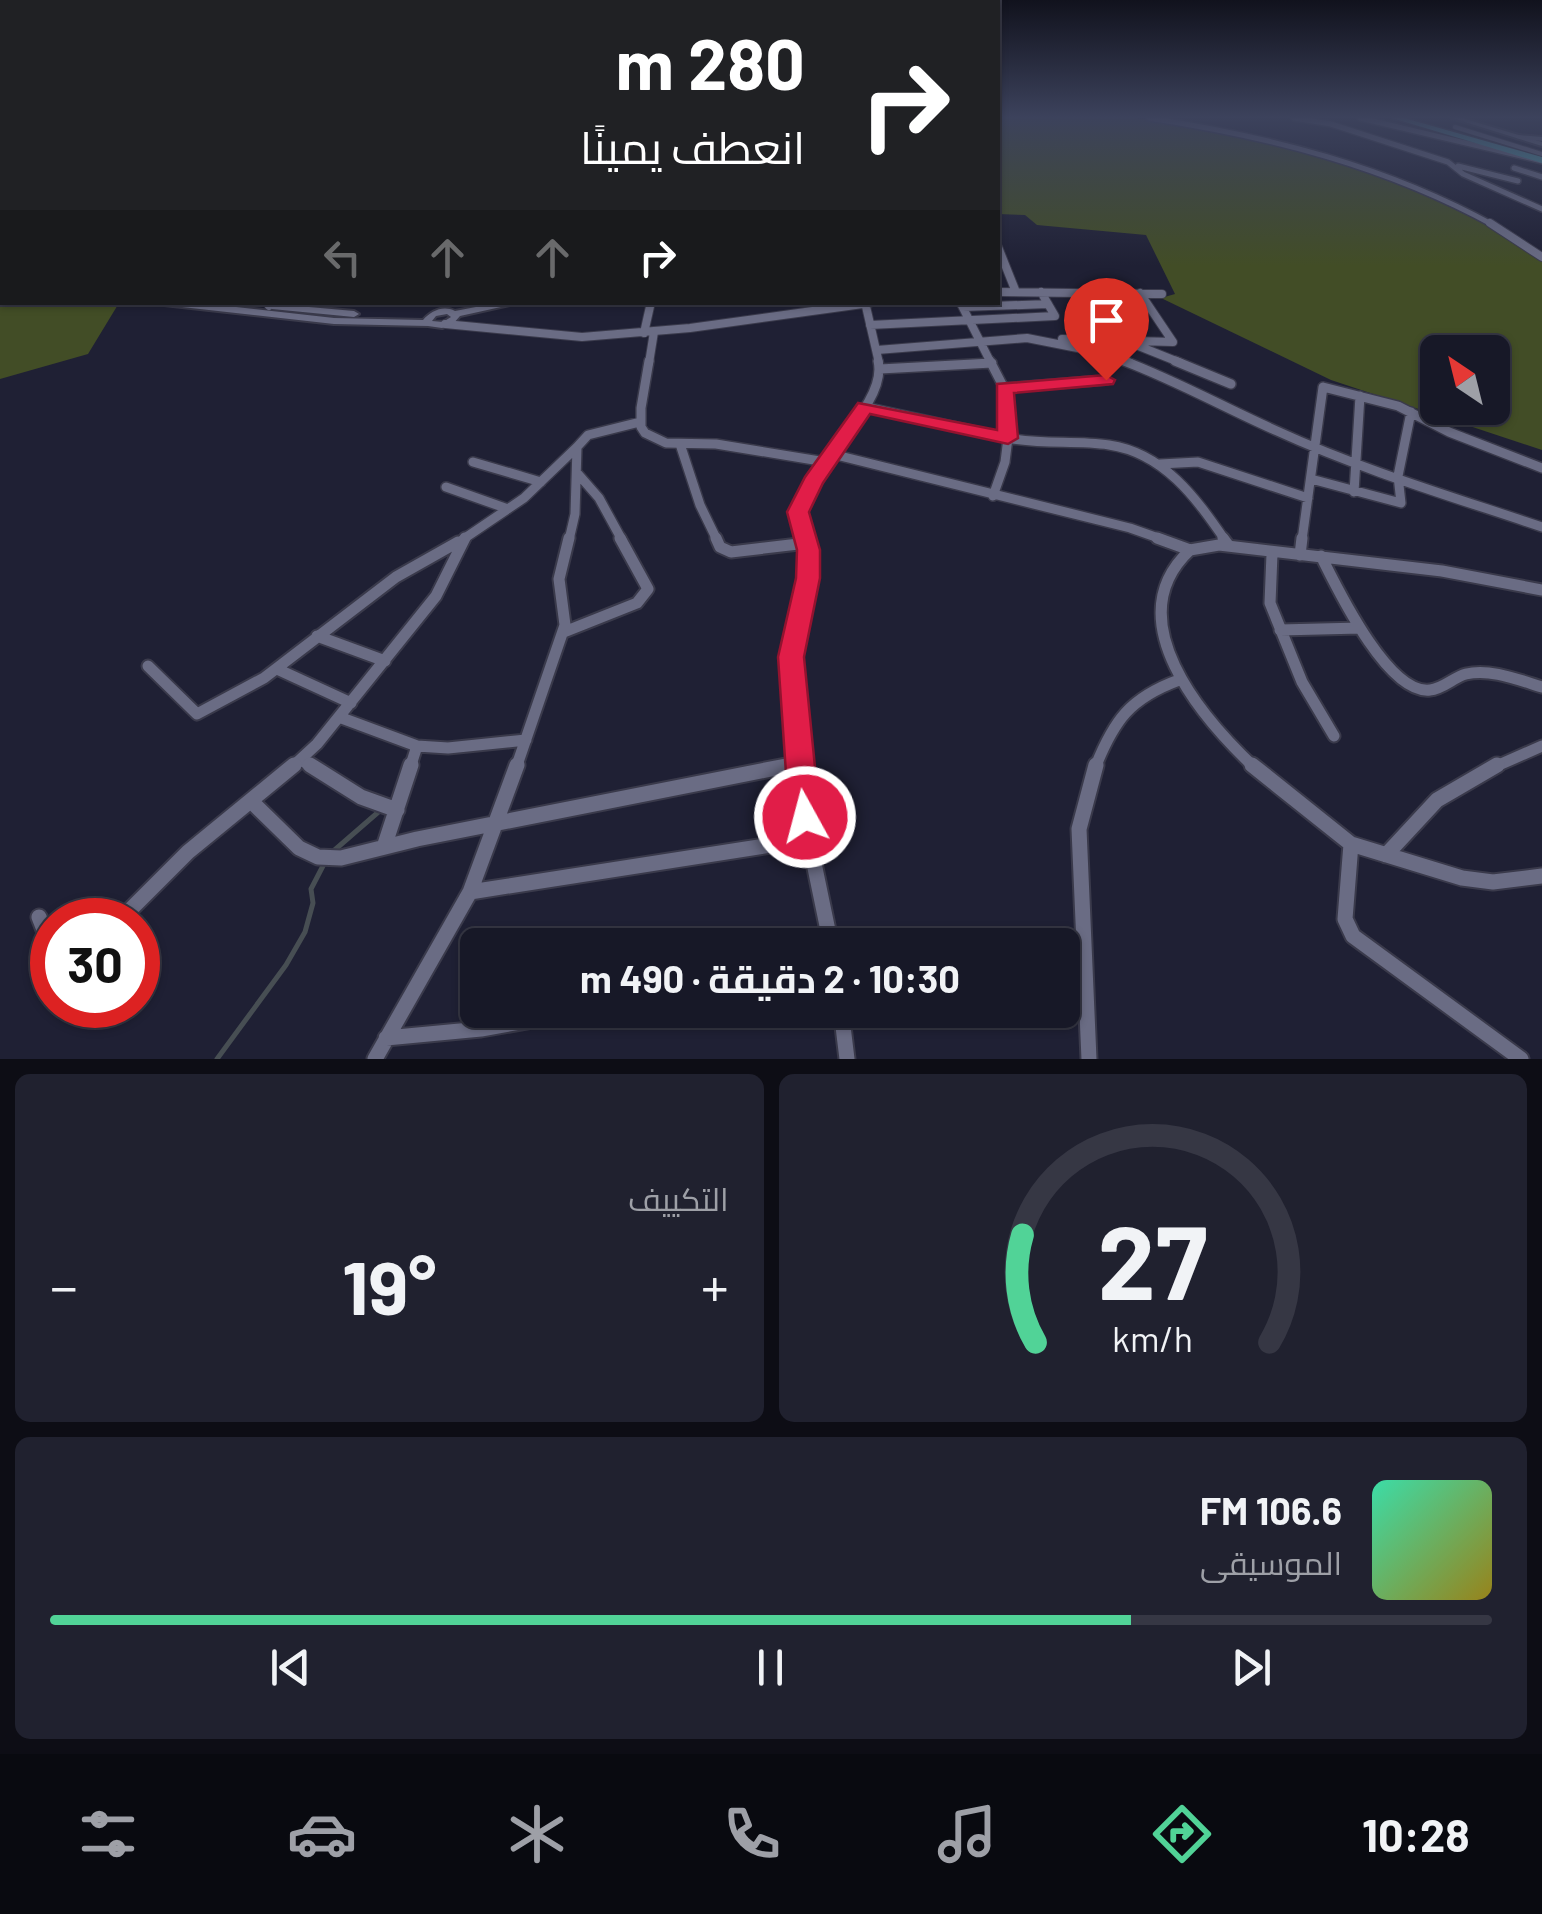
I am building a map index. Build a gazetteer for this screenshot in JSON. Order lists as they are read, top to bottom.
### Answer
{
  "north": "top left",
  "page": {
    "turn": ["280 m", "انعطف يمينًا"],
    "limit": "30",
    "trip": "10:30 · 2 دقيقة · 490 m",
    "tile": "التكييف",
    "heat": ["−", "19°", "+"],
    "song": ["106.6 FM", "الموسيقى"],
    "tabs": "10:28",
    "gauge": ["27", "km/h"]
  }
}
